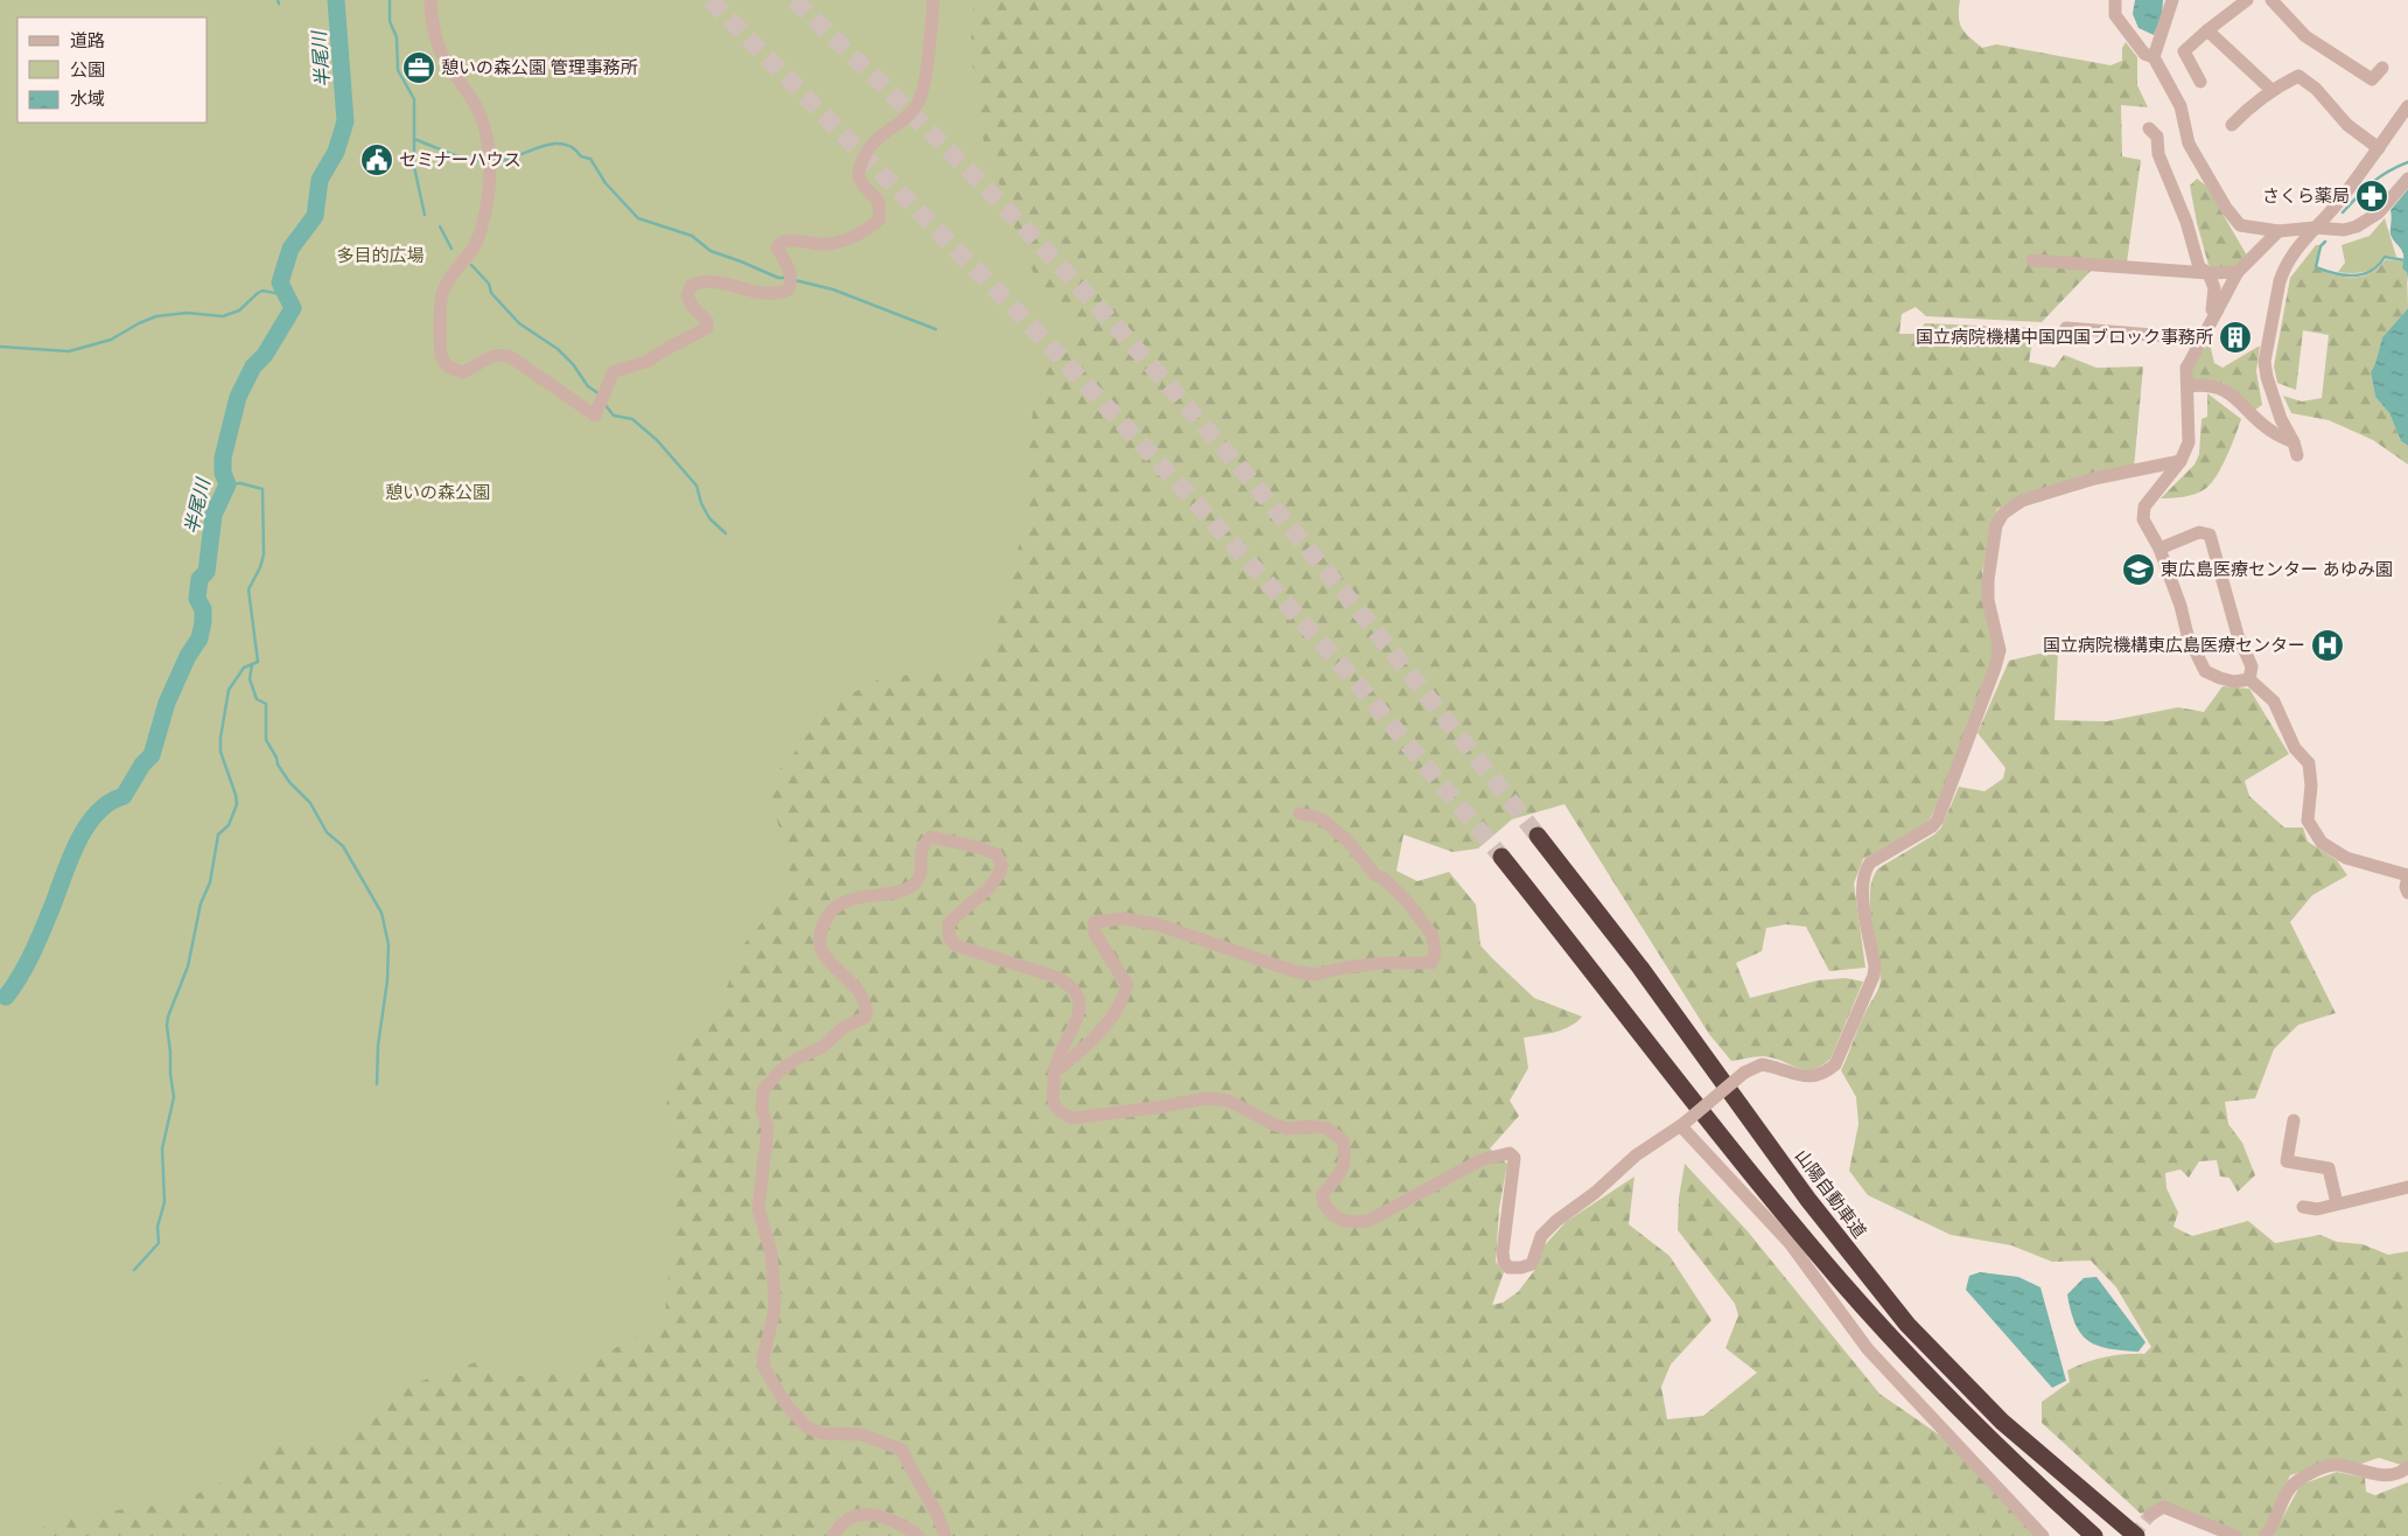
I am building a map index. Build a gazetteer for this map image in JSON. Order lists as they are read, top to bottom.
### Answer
{
  "streets": {
    "highway": ["山陽自動車道"]
  },
  "water": ["半尾川"],
  "parks": ["多目的広場", "憩いの森公園"],
  "places": {
    "office": ["憩いの森公園 管理事務所"],
    "public building": ["セミナーハウス"],
    "pharmacy": ["さくら薬局"],
    "building": ["国立病院機構中国四国ブロック事務所"],
    "school or university": ["東広島医療センター あゆみ園"],
    "hospital": ["国立病院機構東広島医療センター"]
  },
  "legend": ["道路", "公園", "水域"]
}
